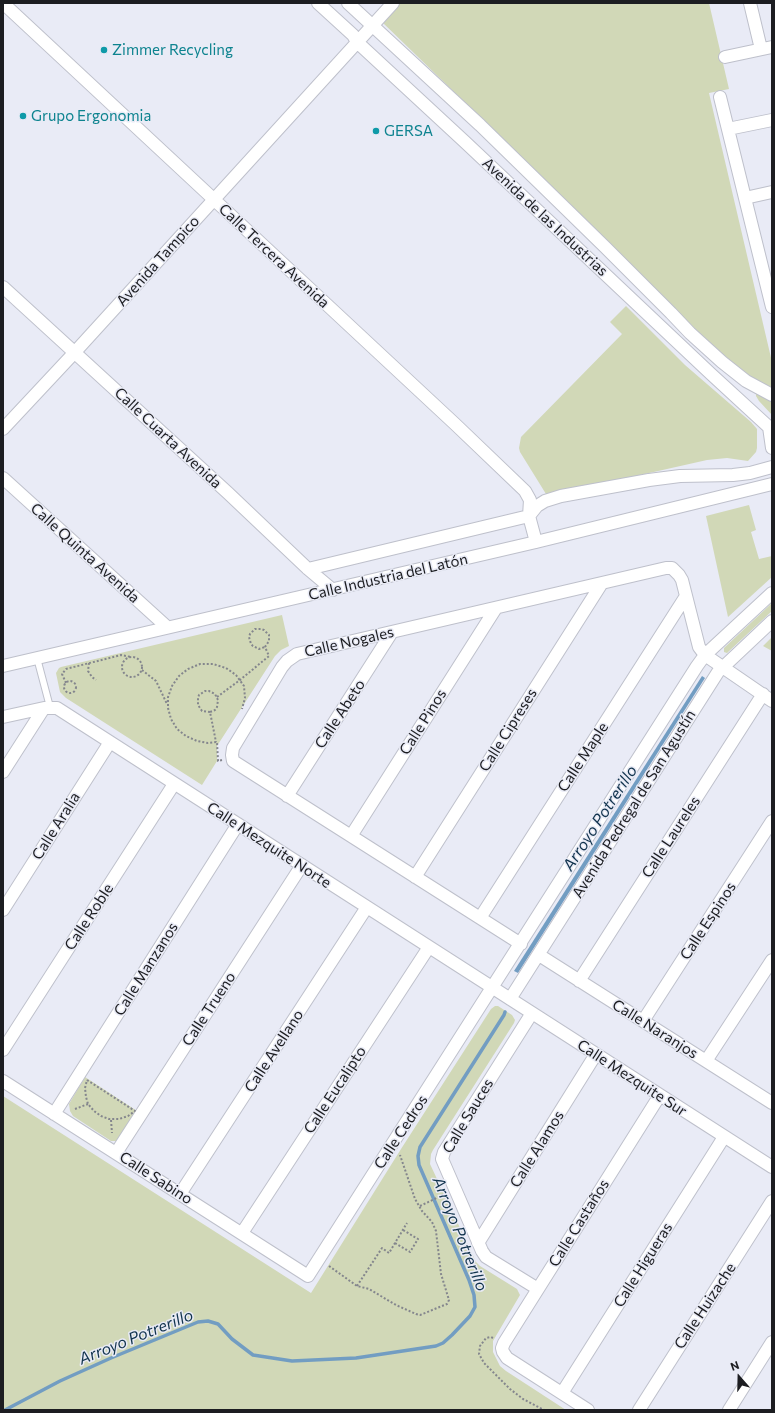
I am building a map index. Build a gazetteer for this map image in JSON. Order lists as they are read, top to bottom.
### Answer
{
  "streets": {
    "street": [
      "Avenida de las Industrias",
      "Calle Tercera Avenida",
      "Avenida Tampico",
      "Calle Cuarta Avenida",
      "Calle Quinta Avenida",
      "Calle Industria del Latón",
      "Calle Nogales",
      "Calle Abeto",
      "Calle Pinos",
      "Calle Cipreses",
      "Calle Maple",
      "Avenida Pedregal de San Agustín",
      "Calle Aralia",
      "Calle Laureles",
      "Calle Mezquite Norte",
      "Calle Roble",
      "Calle Espinos",
      "Calle Manzanos",
      "Calle Trueno",
      "Calle Naranjos",
      "Calle Avellano",
      "Calle Mezquite Sur",
      "Calle Eucalipto",
      "Calle Sauces",
      "Calle Cedros",
      "Calle Alamos",
      "Calle Sabino",
      "Calle Castaños",
      "Calle Higueras",
      "Calle Huizache"
    ]
  },
  "crossings": [
    ["Avenida de las Industrias", "Avenida Tampico"],
    ["Calle Tercera Avenida", "Avenida Tampico"],
    ["Calle Tercera Avenida", "Calle Industria del Latón"],
    ["Avenida Tampico", "Calle Cuarta Avenida"],
    ["Calle Cuarta Avenida", "Calle Industria del Latón"],
    ["Calle Quinta Avenida", "Calle Industria del Latón"],
    ["Calle Nogales", "Calle Abeto"],
    ["Calle Nogales", "Calle Pinos"],
    ["Calle Nogales", "Calle Cipreses"],
    ["Calle Nogales", "Calle Maple"],
    ["Calle Nogales", "Avenida Pedregal de San Agustín"],
    ["Avenida Pedregal de San Agustín", "Calle Mezquite Norte"],
    ["Avenida Pedregal de San Agustín", "Calle Naranjos"],
    ["Avenida Pedregal de San Agustín", "Calle Mezquite Sur"],
    ["Avenida Pedregal de San Agustín", "Calle Cedros"],
    ["Calle Aralia", "Calle Mezquite Norte"],
    ["Calle Laureles", "Calle Naranjos"],
    ["Calle Mezquite Norte", "Calle Roble"],
    ["Calle Mezquite Norte", "Calle Manzanos"],
    ["Calle Mezquite Norte", "Calle Trueno"],
    ["Calle Mezquite Norte", "Calle Avellano"],
    ["Calle Mezquite Norte", "Calle Mezquite Sur"],
    ["Calle Mezquite Norte", "Calle Eucalipto"],
    ["Calle Mezquite Norte", "Calle Cedros"],
    ["Calle Espinos", "Calle Naranjos"],
    ["Calle Manzanos", "Calle Sabino"],
    ["Calle Trueno", "Calle Sabino"],
    ["Calle Avellano", "Calle Sabino"],
    ["Calle Mezquite Sur", "Calle Sauces"],
    ["Calle Mezquite Sur", "Calle Cedros"],
    ["Calle Mezquite Sur", "Calle Alamos"],
    ["Calle Mezquite Sur", "Calle Castaños"],
    ["Calle Mezquite Sur", "Calle Higueras"],
    ["Calle Eucalipto", "Calle Sabino"],
    ["Calle Sauces", "Calle Alamos"],
    ["Calle Sauces", "Calle Castaños"],
    ["Calle Cedros", "Calle Sabino"],
    ["Calle Castaños", "Calle Higueras"]
  ],
  "water": ["Arroyo Potrerillo"],
  "places": ["Zimmer Recycling", "Grupo Ergonomia", "GERSA"],
  "north": "top"
}
